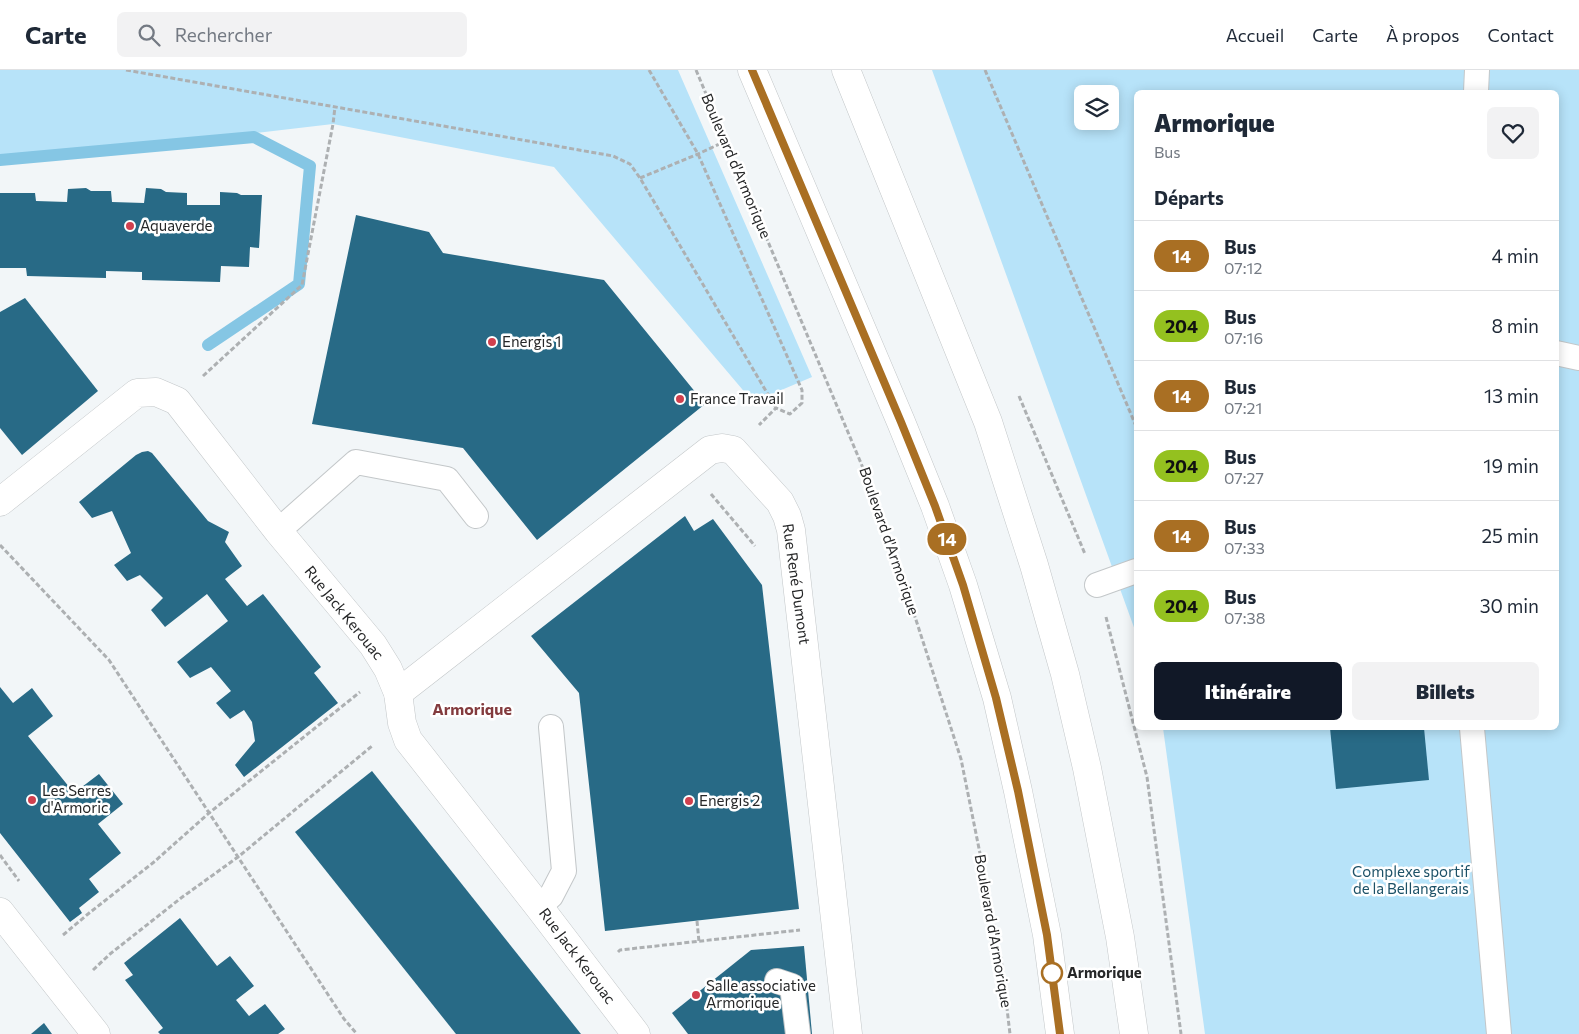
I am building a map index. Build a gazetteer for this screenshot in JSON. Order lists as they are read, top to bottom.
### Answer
{
  "streets": {
    "street": ["Rue René Dumont", "Rue Jack Kerouac"],
    "path": ["Boulevard d'Armorique"]
  },
  "districts": ["Armorique"],
  "parks": ["Complexe sportif de la Bellangerais"],
  "places": [
    "Aquaverde",
    "Energis 1",
    "France Travail",
    "Les Serres d'Armoric",
    "Energis 2",
    "Armorique",
    "Salle associative Armorique"
  ],
  "lines": ["bus line 14"],
  "page": {
    "header": "Carte",
    "search": "Rechercher",
    "nav": [
      "Accueil",
      "Carte",
      "À propos",
      "Contact"
    ],
    "on_map": "14",
    "heading": [
      ["Armorique", "Bus"],
      "Départs"
    ],
    "list": [
      {
        "mark": "14",
        "name": "Bus",
        "note": "07:12",
        "value": "4 min"
      },
      {
        "mark": "204",
        "name": "Bus",
        "note": "07:16",
        "value": "8 min"
      },
      {
        "mark": "14",
        "name": "Bus",
        "note": "07:21",
        "value": "13 min"
      },
      {
        "mark": "204",
        "name": "Bus",
        "note": "07:27",
        "value": "19 min"
      },
      {
        "mark": "14",
        "name": "Bus",
        "note": "07:33",
        "value": "25 min"
      },
      {
        "mark": "204",
        "name": "Bus",
        "note": "07:38",
        "value": "30 min"
      }
    ],
    "buttons": ["Itinéraire", "Billets"]
  }
}
